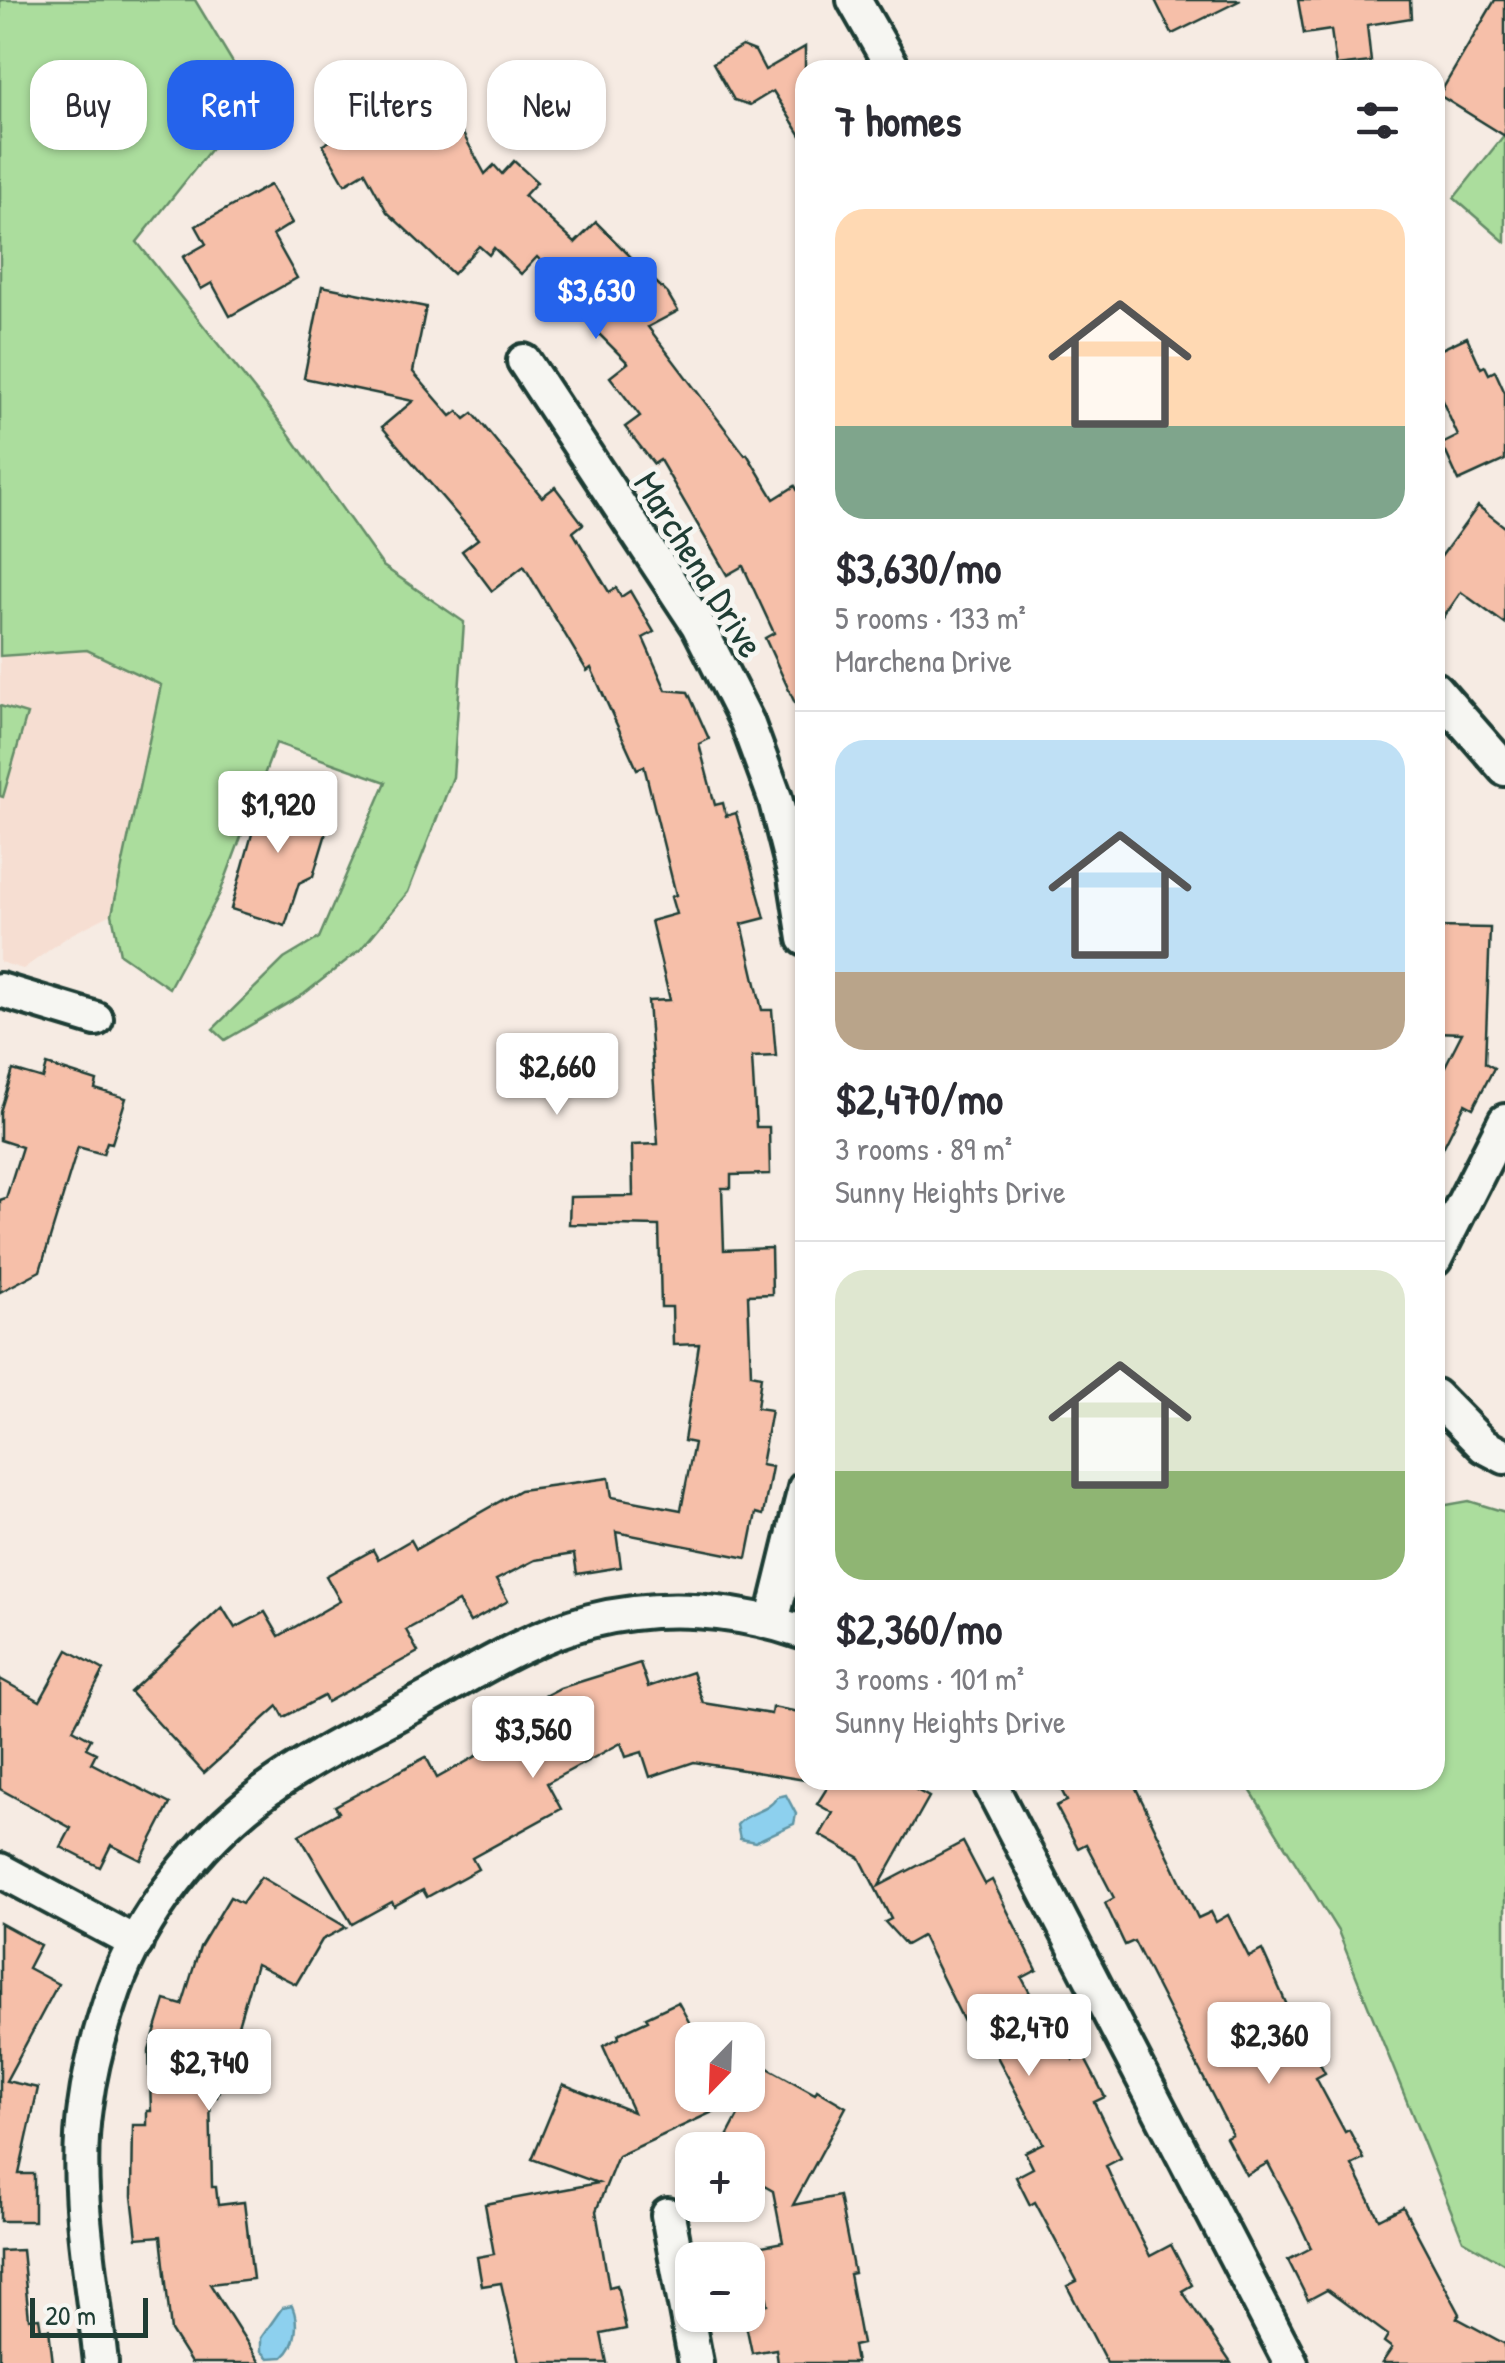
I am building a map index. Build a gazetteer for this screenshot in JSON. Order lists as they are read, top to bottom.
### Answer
{
  "streets": {
    "street": ["Marchena Drive"]
  },
  "scale_bar": "20 m",
  "north": "bottom left",
  "page": {
    "chip": [
      "Buy",
      "Rent",
      "Filters",
      "New"
    ],
    "heading": "7 homes",
    "list": [
      {
        "name": "$3,630/mo",
        "note": "5 rooms · 133 m² · Marchena Drive"
      },
      {
        "name": "$2,470/mo",
        "note": "3 rooms · 89 m² · Sunny Heights Drive"
      },
      {
        "name": "$2,360/mo",
        "note": "3 rooms · 101 m² · Sunny Heights Drive"
      }
    ],
    "price": [
      "$3,630",
      "$1,920",
      "$2,660",
      "$3,560",
      "$2,470",
      "$2,360",
      "$2,740"
    ],
    "map_buttons": ["+", "−"],
    "scale": "20 m"
  }
}
